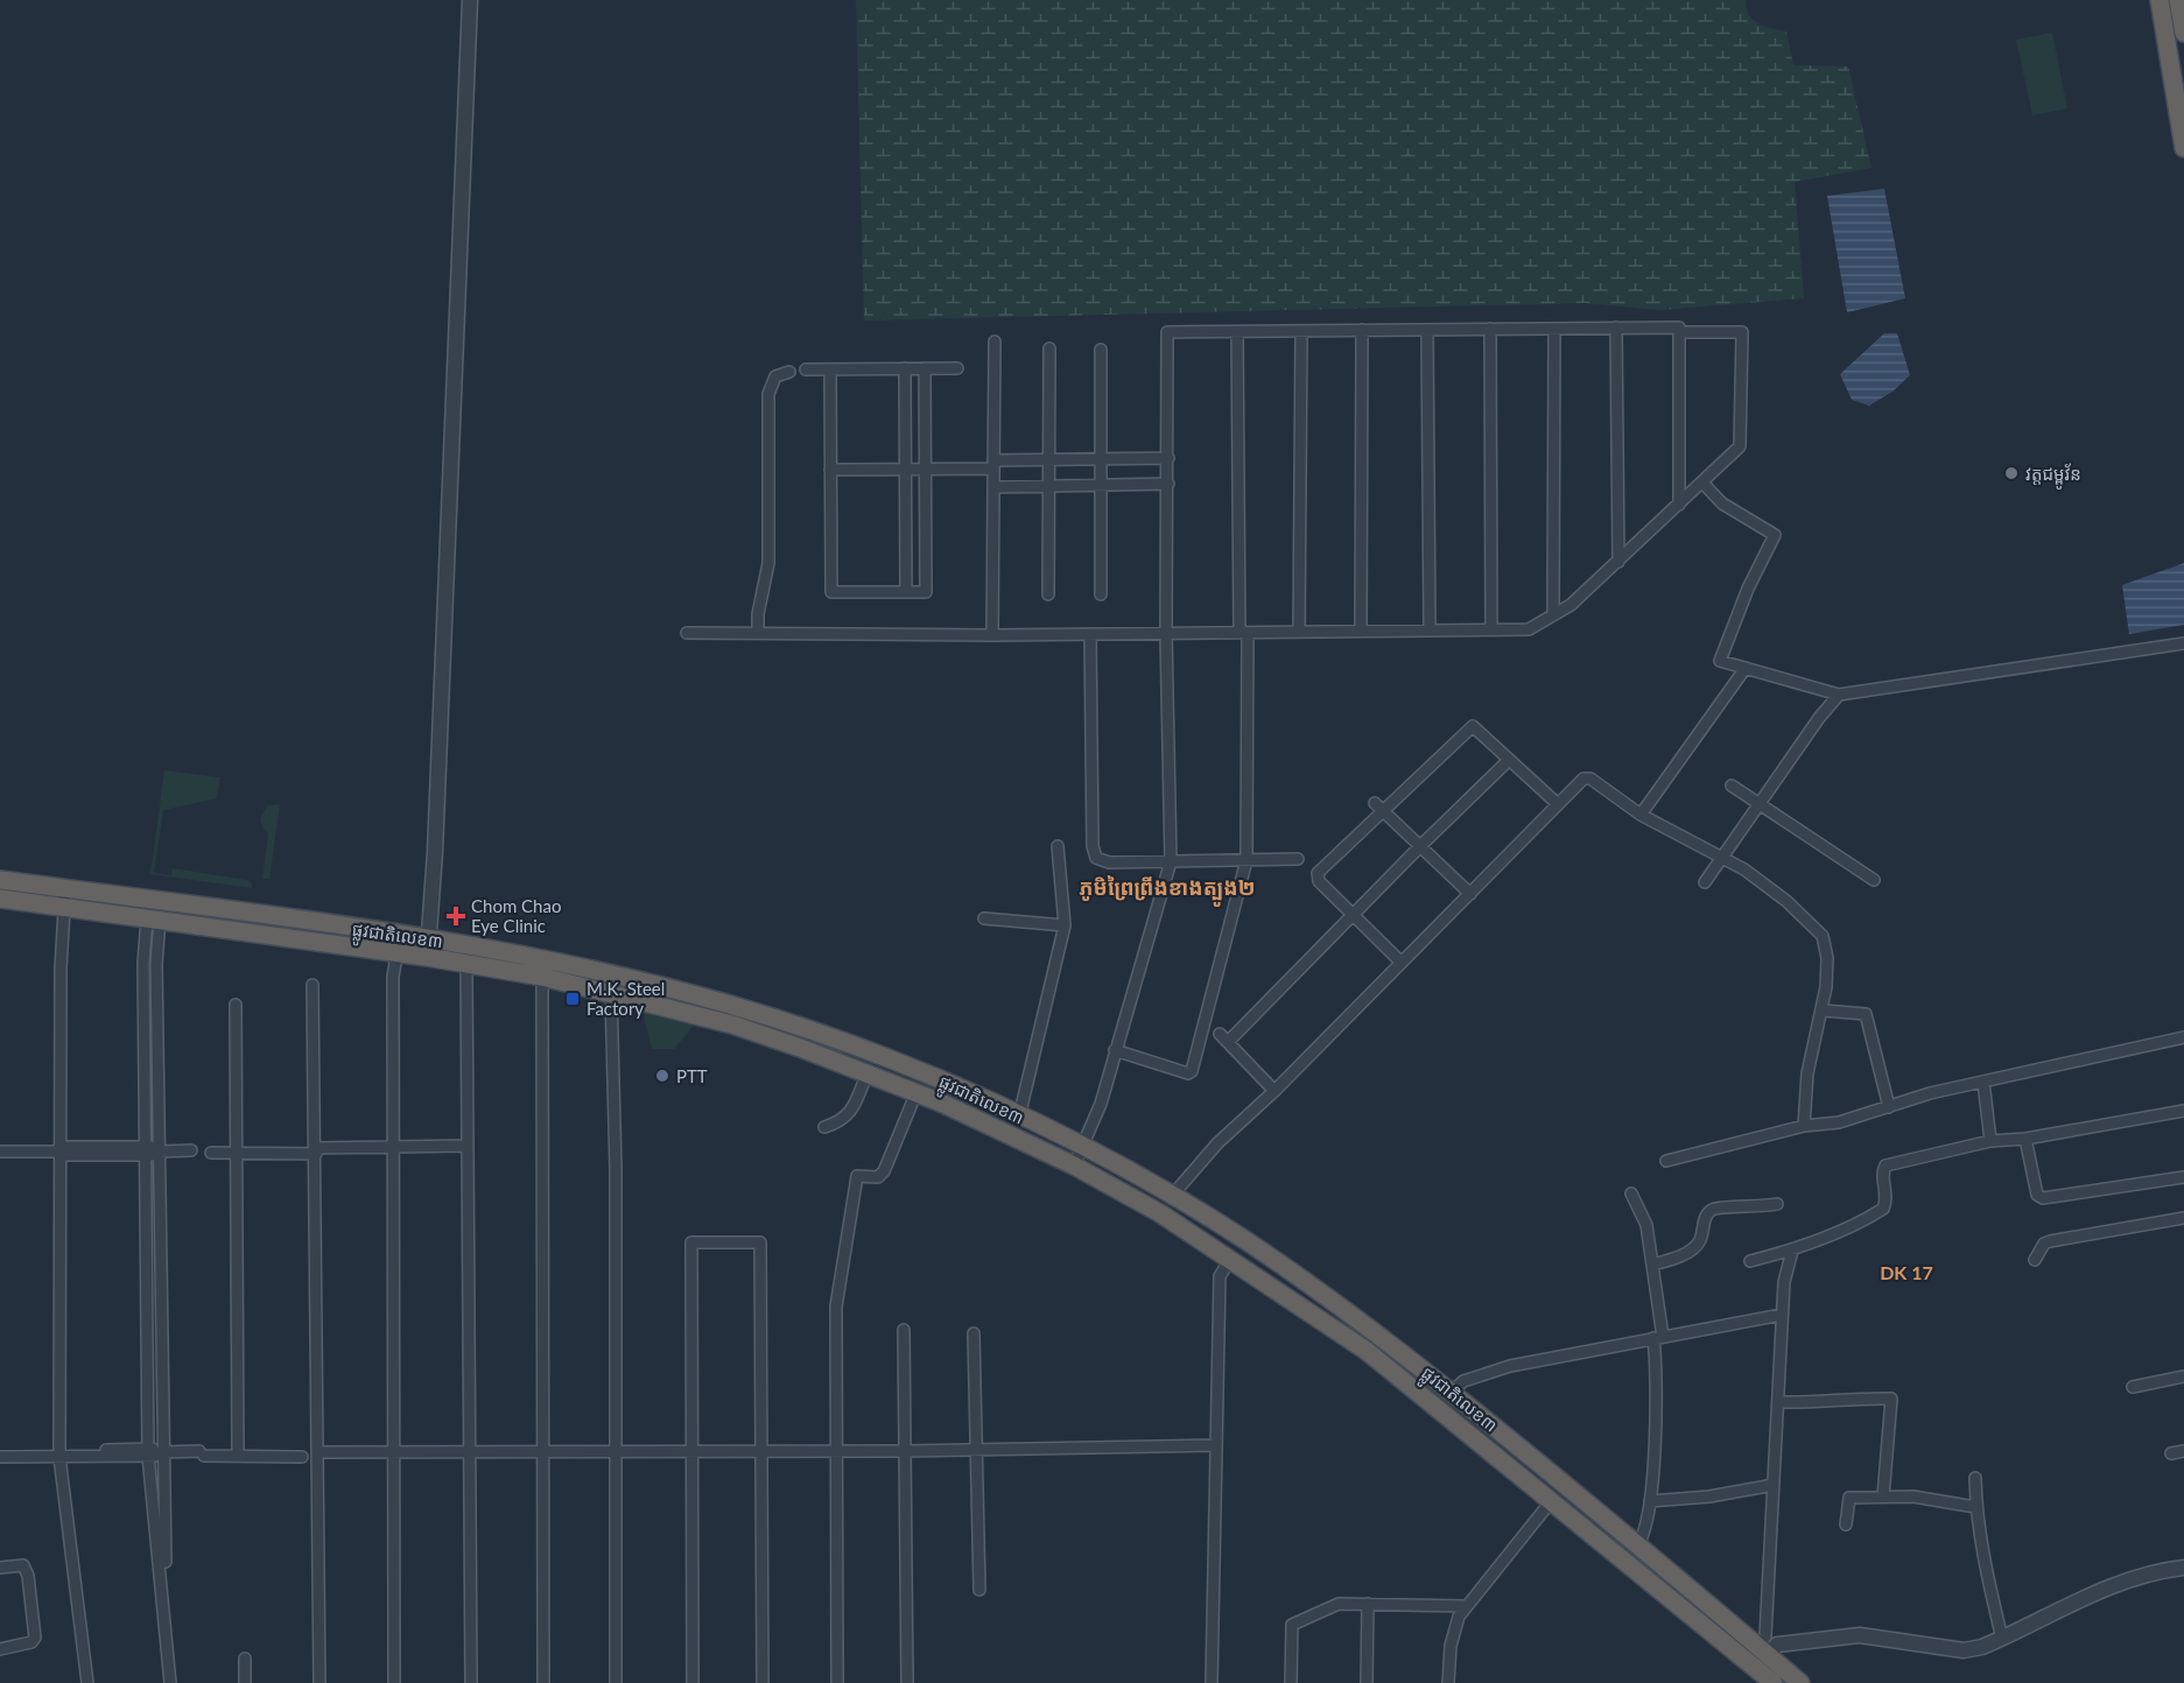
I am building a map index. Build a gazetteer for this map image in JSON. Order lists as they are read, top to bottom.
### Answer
{
  "streets": {
    "highway": ["ផ្លូវជាតិលេខ៣"]
  },
  "districts": ["ភូមិព្រៃព្រីងខាងត្បូង២", "DK 17"],
  "places": {
    "other": ["វត្តជម្ពូវ័ន", "PTT"],
    "health": ["Chom Chao Eye Clinic"],
    "transit": ["M.K. Steel Factory"]
  }
}
